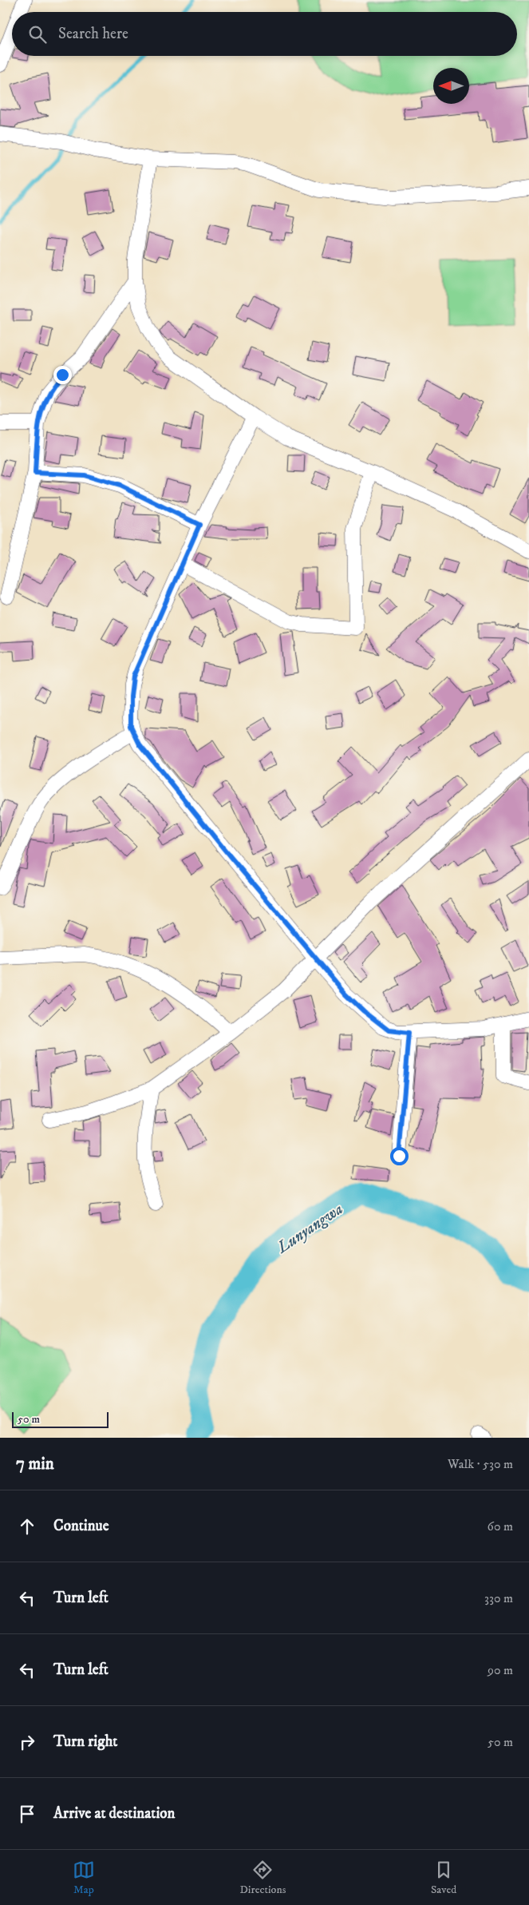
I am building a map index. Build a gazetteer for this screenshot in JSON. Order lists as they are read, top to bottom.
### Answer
{
  "water": ["Lunyangwa"],
  "scale_bar": "50 m",
  "north": "left",
  "page": {
    "search": "Search here",
    "scale": "50 m",
    "heading": ["7 min", "Walk · 530 m"],
    "list": [
      ["Continue", "60 m"],
      ["Turn left", "330 m"],
      ["Turn left", "90 m"],
      ["Turn right", "50 m"],
      "Arrive at destination"
    ],
    "nav": ["Map", "Directions", "Saved"]
  }
}
